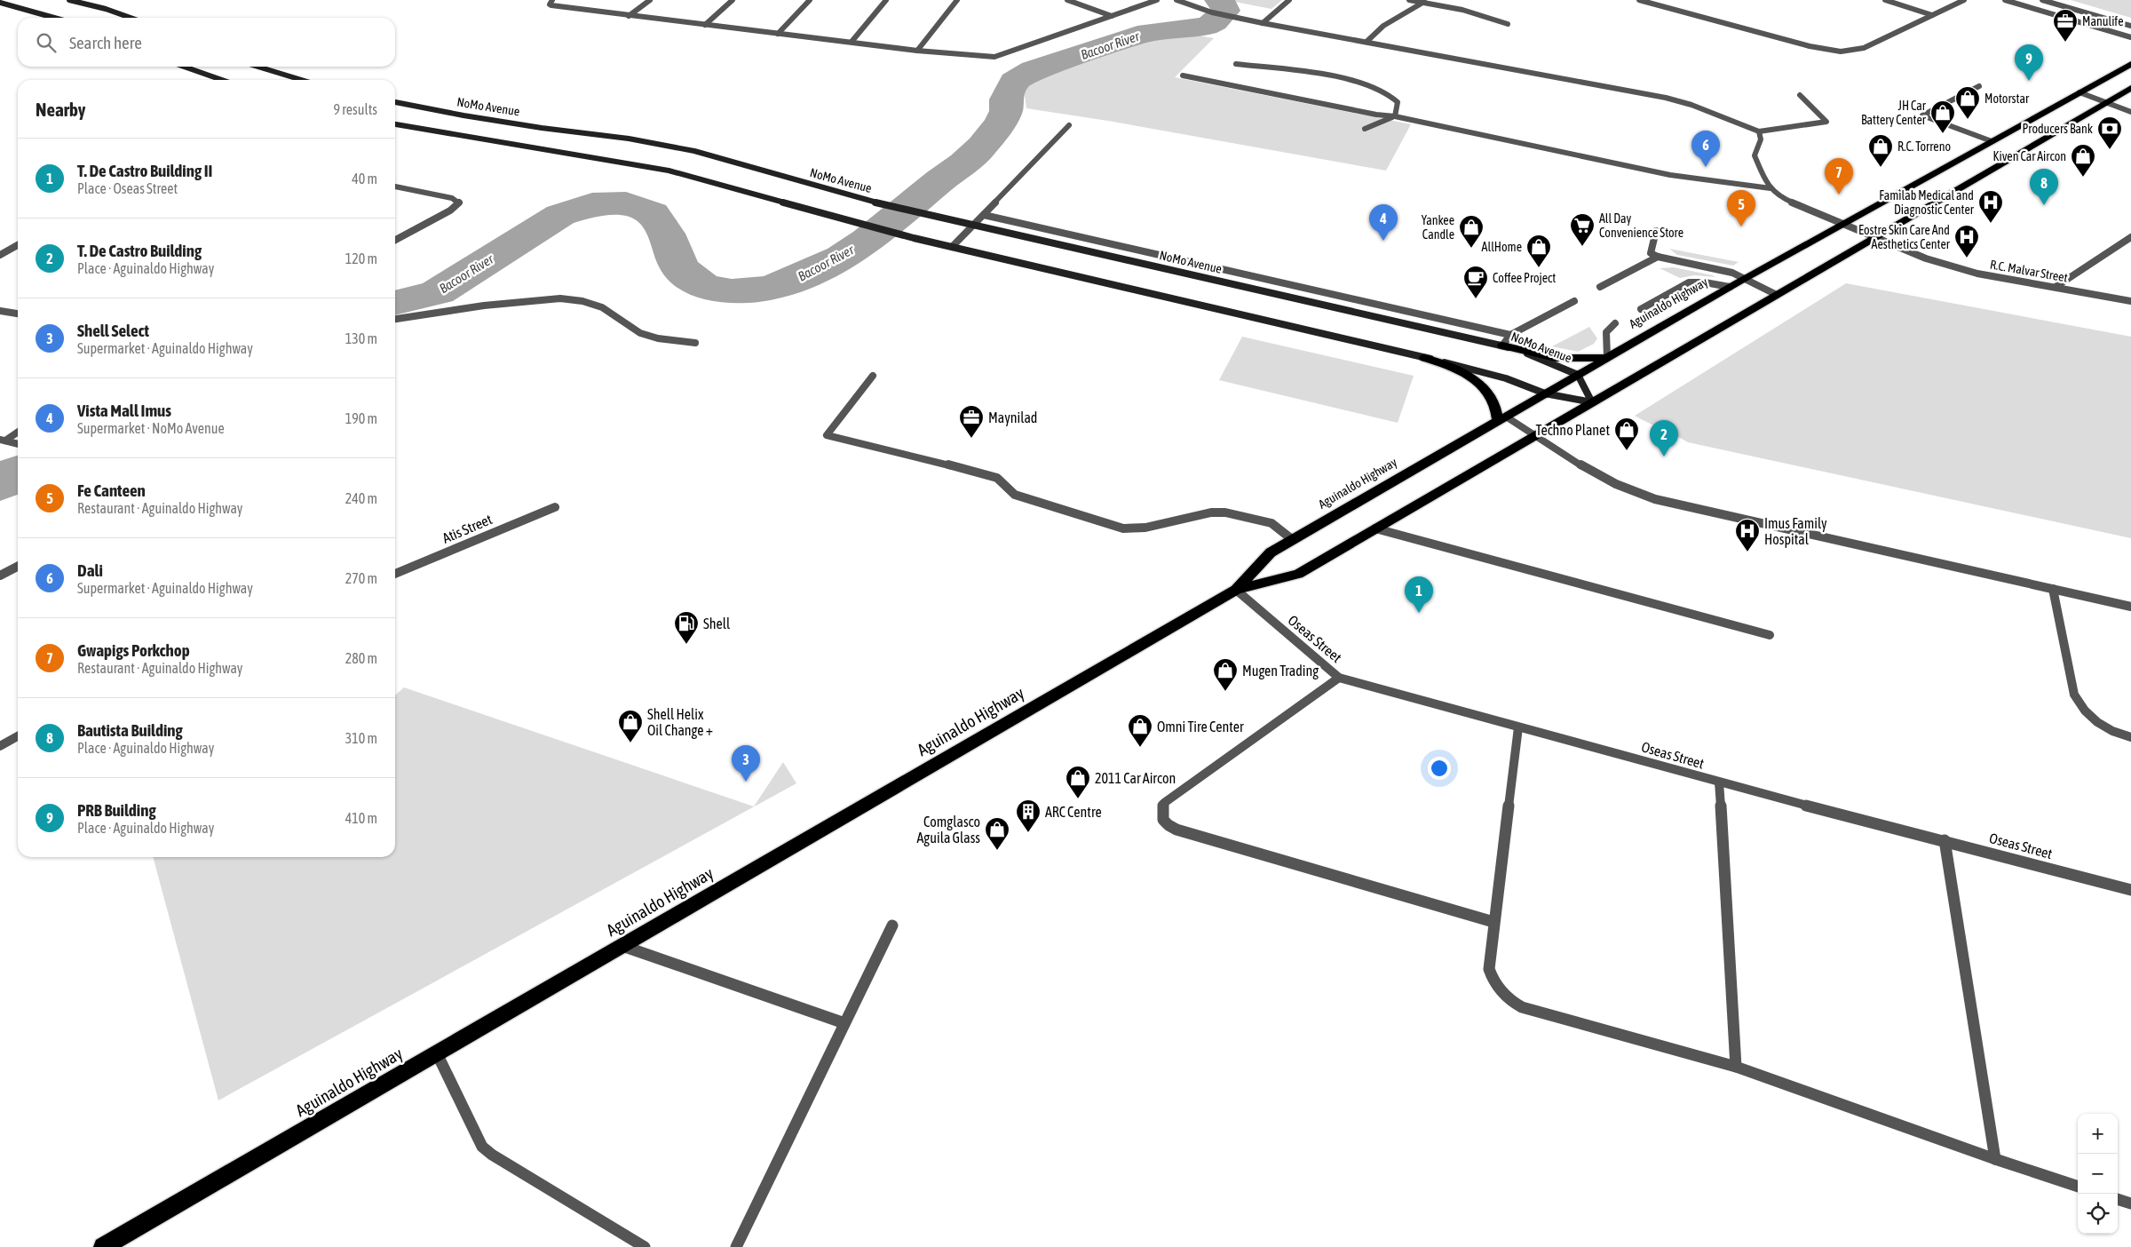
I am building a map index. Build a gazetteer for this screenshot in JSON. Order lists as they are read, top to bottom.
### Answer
{
  "streets": {
    "highway": ["Aguinaldo Highway"],
    "main road": ["NoMo Avenue"],
    "street": ["R.C. Malvar Street", "Atis Street", "Oseas Street"]
  },
  "crossings": [
    ["NoMo Avenue", "Aguinaldo Highway"],
    ["R.C. Malvar Street", "Aguinaldo Highway"],
    ["Aguinaldo Highway", "Oseas Street"]
  ],
  "water": ["Bacoor River"],
  "places": {
    "office": ["Manulife", "Maynilad"],
    "shop": [
      "Motorstar",
      "JH Car Battery Center",
      "R.C. Torreno",
      "Kiven Car Aircon",
      "Yankee Candle",
      "AllHome",
      "Techno Planet",
      "Mugen Trading",
      "Shell Helix Oil Change +",
      "Omni Tire Center",
      "2011 Car Aircon",
      "Comglasco Aguila Glass"
    ],
    "bank": ["Producers Bank"],
    "hospital": ["Familab Medical and Diagnostic Center", "Eostre Skin Care And Aesthetics Center", "Imus Family Hospital"],
    "supermarket": ["All Day Convenience Store"],
    "cafe": ["Coffee Project"],
    "fuel station": ["Shell"],
    "building": ["ARC Centre"]
  },
  "page": {
    "search": "Search here",
    "pins": [
      "9",
      "6",
      "7",
      "8",
      "5",
      "4",
      "2",
      "1",
      "3"
    ],
    "heading": ["Nearby", "9 results"],
    "list": [
      {
        "mark": "1",
        "name": "T. De Castro Building II",
        "note": "Place · Oseas Street",
        "value": "40 m"
      },
      {
        "mark": "2",
        "name": "T. De Castro Building",
        "note": "Place · Aguinaldo Highway",
        "value": "120 m"
      },
      {
        "mark": "3",
        "name": "Shell Select",
        "note": "Supermarket · Aguinaldo Highway",
        "value": "130 m"
      },
      {
        "mark": "4",
        "name": "Vista Mall Imus",
        "note": "Supermarket · NoMo Avenue",
        "value": "190 m"
      },
      {
        "mark": "5",
        "name": "Fe Canteen",
        "note": "Restaurant · Aguinaldo Highway",
        "value": "240 m"
      },
      {
        "mark": "6",
        "name": "Dali",
        "note": "Supermarket · Aguinaldo Highway",
        "value": "270 m"
      },
      {
        "mark": "7",
        "name": "Gwapigs Porkchop",
        "note": "Restaurant · Aguinaldo Highway",
        "value": "280 m"
      },
      {
        "mark": "8",
        "name": "Bautista Building",
        "note": "Place · Aguinaldo Highway",
        "value": "310 m"
      },
      {
        "mark": "9",
        "name": "PRB Building",
        "note": "Place · Aguinaldo Highway",
        "value": "410 m"
      }
    ],
    "map_buttons": ["+", "−"]
  }
}
